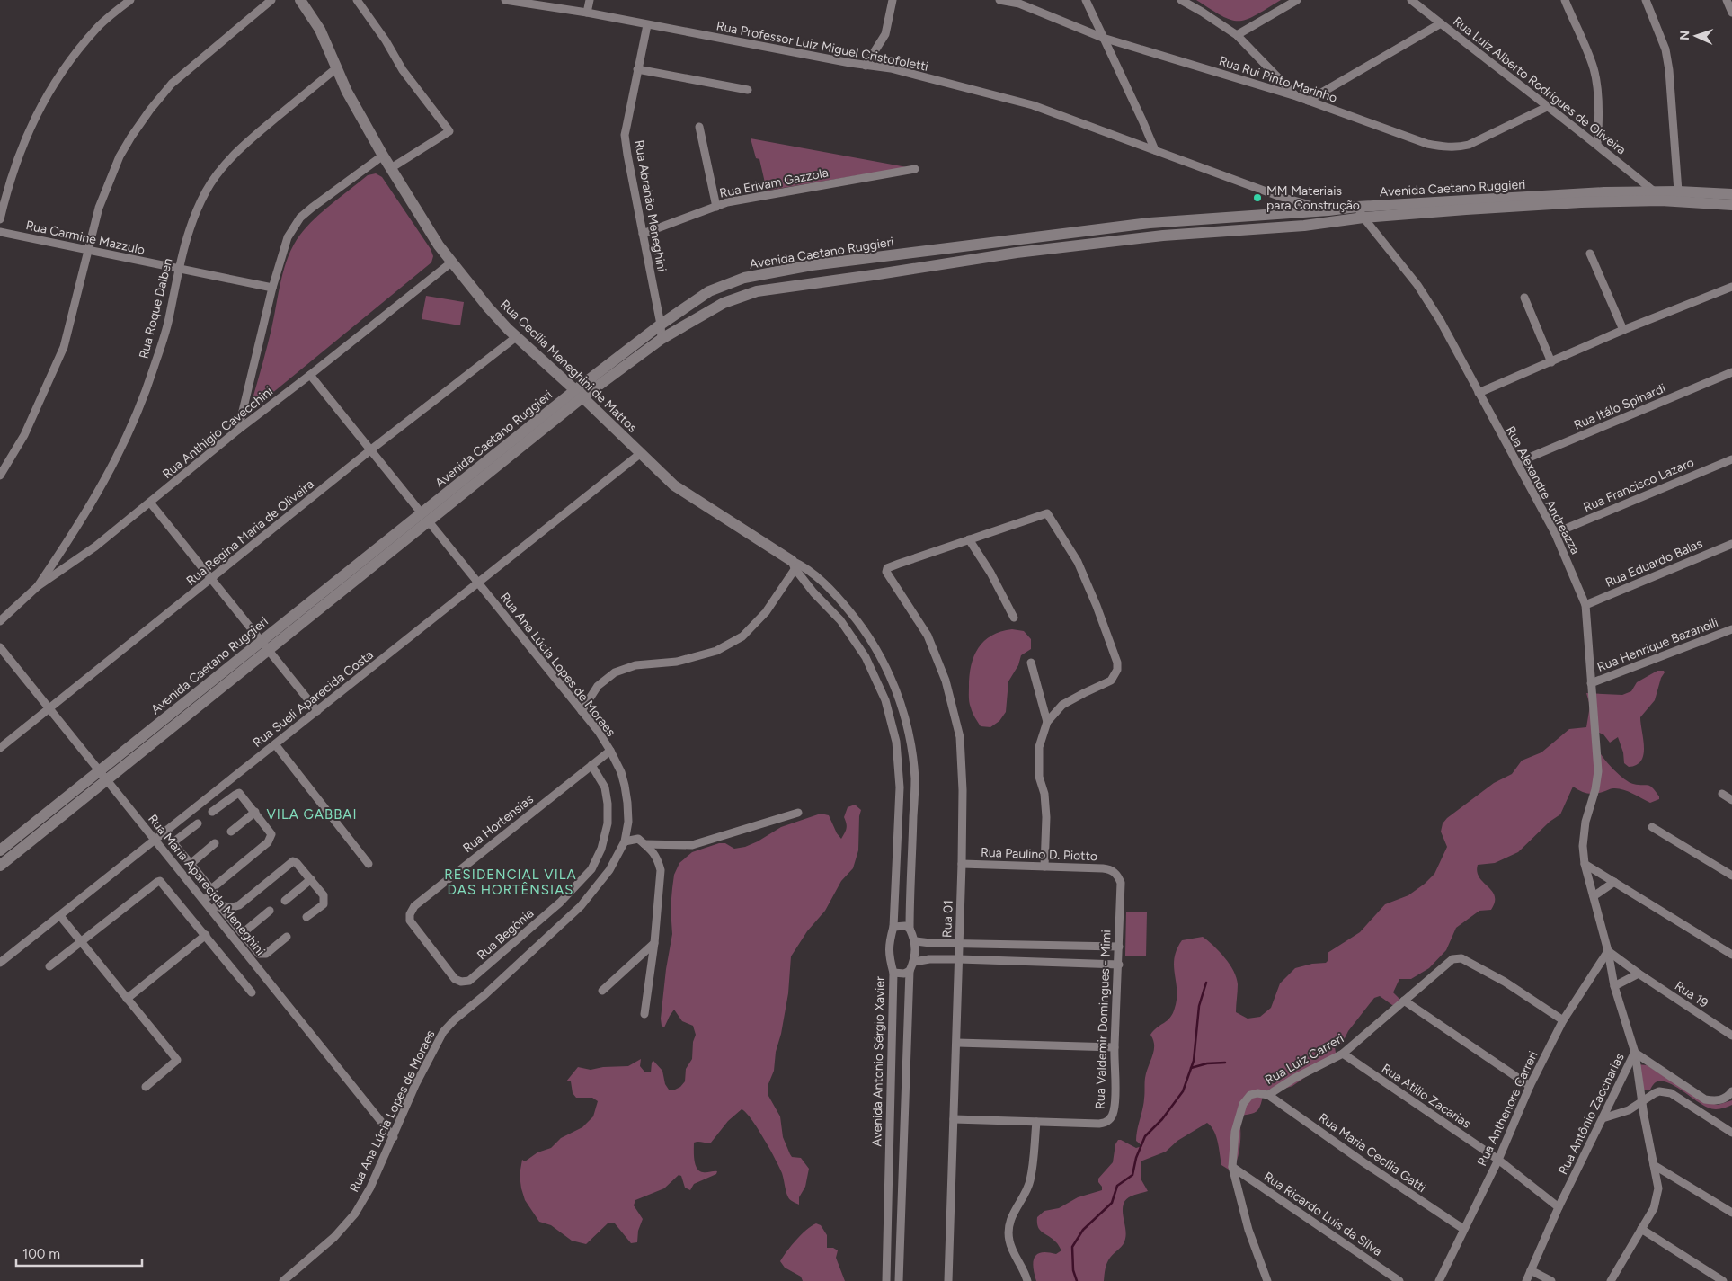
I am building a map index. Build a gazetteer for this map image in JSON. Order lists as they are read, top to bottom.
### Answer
{
  "streets": {
    "main road": ["Avenida Caetano Ruggieri", "Rua Cecília Meneghini de Mattos"],
    "street": [
      "Rua Professor Luiz Miguel Cristofoletti",
      "Rua Rui Pinto Marinho",
      "Rua Luiz Alberto Rodrigues de Oliveira",
      "Rua Erivam Gazzola",
      "Rua Abrahão Meneghini",
      "Rua Carmine Mazzulo",
      "Rua Roque Dalben",
      "Rua Itálo Spinardi",
      "Rua Anthigio Cavecchini",
      "Rua Francisco Lazaro",
      "Rua Alexandre Andreazza",
      "Rua Regina Maria de Oliveira",
      "Rua Eduardo Balas",
      "Rua Henrique Bazanelli",
      "Rua Ana Lúcia Lopes de Moraes",
      "Rua Sueli Aparecida Costa",
      "Rua Hortensias",
      "Rua Paulino D. Piotto",
      "Rua Maria Aparecida Meneghini",
      "Rua 01",
      "Rua Begônia",
      "Rua 19",
      "Rua Valdemir Domingues - Mimi",
      "Rua Luiz Carreri",
      "Avenida Antonio Sérgio Xavier",
      "Rua Atilio Zacarias",
      "Rua Anthenore Carreri",
      "Rua Antônio Zaccharias",
      "Rua Maria Cecília Gatti",
      "Rua Ricardo Luis da Silva"
    ]
  },
  "crossings": [
    ["Rua Professor Luiz Miguel Cristofoletti", "Avenida Caetano Ruggieri"],
    ["Rua Professor Luiz Miguel Cristofoletti", "Rua Abrahão Meneghini"],
    ["Rua Rui Pinto Marinho", "Rua Luiz Alberto Rodrigues de Oliveira"],
    ["Rua Luiz Alberto Rodrigues de Oliveira", "Avenida Caetano Ruggieri"],
    ["Rua Erivam Gazzola", "Rua Abrahão Meneghini"],
    ["Avenida Caetano Ruggieri", "Rua Abrahão Meneghini"],
    ["Avenida Caetano Ruggieri", "Rua Cecília Meneghini de Mattos"],
    ["Avenida Caetano Ruggieri", "Rua Alexandre Andreazza"],
    ["Avenida Caetano Ruggieri", "Rua Ana Lúcia Lopes de Moraes"],
    ["Avenida Caetano Ruggieri", "Rua Maria Aparecida Meneghini"],
    ["Rua Carmine Mazzulo", "Rua Roque Dalben"],
    ["Rua Roque Dalben", "Rua Cecília Meneghini de Mattos"],
    ["Rua Roque Dalben", "Rua Anthigio Cavecchini"],
    ["Rua Cecília Meneghini de Mattos", "Rua Anthigio Cavecchini"],
    ["Rua Cecília Meneghini de Mattos", "Rua Regina Maria de Oliveira"],
    ["Rua Cecília Meneghini de Mattos", "Rua Sueli Aparecida Costa"],
    ["Rua Cecília Meneghini de Mattos", "Avenida Antonio Sérgio Xavier"],
    ["Rua Itálo Spinardi", "Rua Alexandre Andreazza"],
    ["Rua Anthigio Cavecchini", "Rua Ana Lúcia Lopes de Moraes"],
    ["Rua Francisco Lazaro", "Rua Alexandre Andreazza"],
    ["Rua Alexandre Andreazza", "Rua Eduardo Balas"],
    ["Rua Alexandre Andreazza", "Rua Henrique Bazanelli"],
    ["Rua Alexandre Andreazza", "Rua 19"],
    ["Rua Alexandre Andreazza", "Rua Anthenore Carreri"],
    ["Rua Alexandre Andreazza", "Rua Antônio Zaccharias"],
    ["Rua Regina Maria de Oliveira", "Rua Ana Lúcia Lopes de Moraes"],
    ["Rua Regina Maria de Oliveira", "Rua Maria Aparecida Meneghini"],
    ["Rua Ana Lúcia Lopes de Moraes", "Rua Sueli Aparecida Costa"],
    ["Rua Ana Lúcia Lopes de Moraes", "Rua Hortensias"],
    ["Rua Ana Lúcia Lopes de Moraes", "Rua Maria Aparecida Meneghini"],
    ["Rua Sueli Aparecida Costa", "Rua Maria Aparecida Meneghini"],
    ["Rua Hortensias", "Rua Begônia"],
    ["Rua Paulino D. Piotto", "Rua 01"],
    ["Rua Paulino D. Piotto", "Rua Valdemir Domingues - Mimi"],
    ["Rua 01", "Rua Valdemir Domingues - Mimi"],
    ["Rua 19", "Rua Anthenore Carreri"],
    ["Rua 19", "Rua Antônio Zaccharias"],
    ["Rua Luiz Carreri", "Rua Atilio Zacarias"],
    ["Rua Luiz Carreri", "Rua Anthenore Carreri"],
    ["Rua Luiz Carreri", "Rua Maria Cecília Gatti"],
    ["Rua Luiz Carreri", "Rua Ricardo Luis da Silva"],
    ["Rua Atilio Zacarias", "Rua Anthenore Carreri"],
    ["Rua Atilio Zacarias", "Rua Antônio Zaccharias"],
    ["Rua Anthenore Carreri", "Rua Antônio Zaccharias"],
    ["Rua Anthenore Carreri", "Rua Maria Cecília Gatti"]
  ],
  "districts": ["VILA GABBAI", "RESIDENCIAL VILA DAS HORTÊNSIAS"],
  "places": ["MM Materiais para Construção"],
  "scale_bar": "100 m",
  "north": "left"
}
